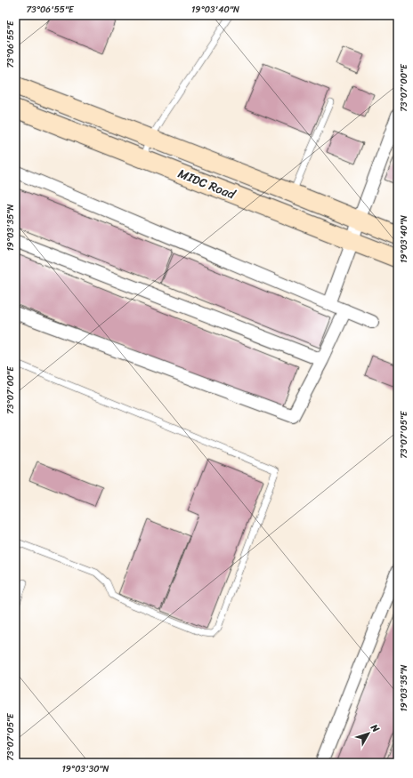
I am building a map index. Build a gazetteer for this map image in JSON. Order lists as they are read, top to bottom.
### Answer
{
  "streets": {
    "main road": ["MIDC Road"]
  },
  "north": "top right",
  "coordinates": [
    "73°06'55\"E",
    "19°03'40\"N",
    "73°07'00\"E",
    "19°03'35\"N",
    "73°07'05\"E",
    "19°03'30\"N"
  ]
}
